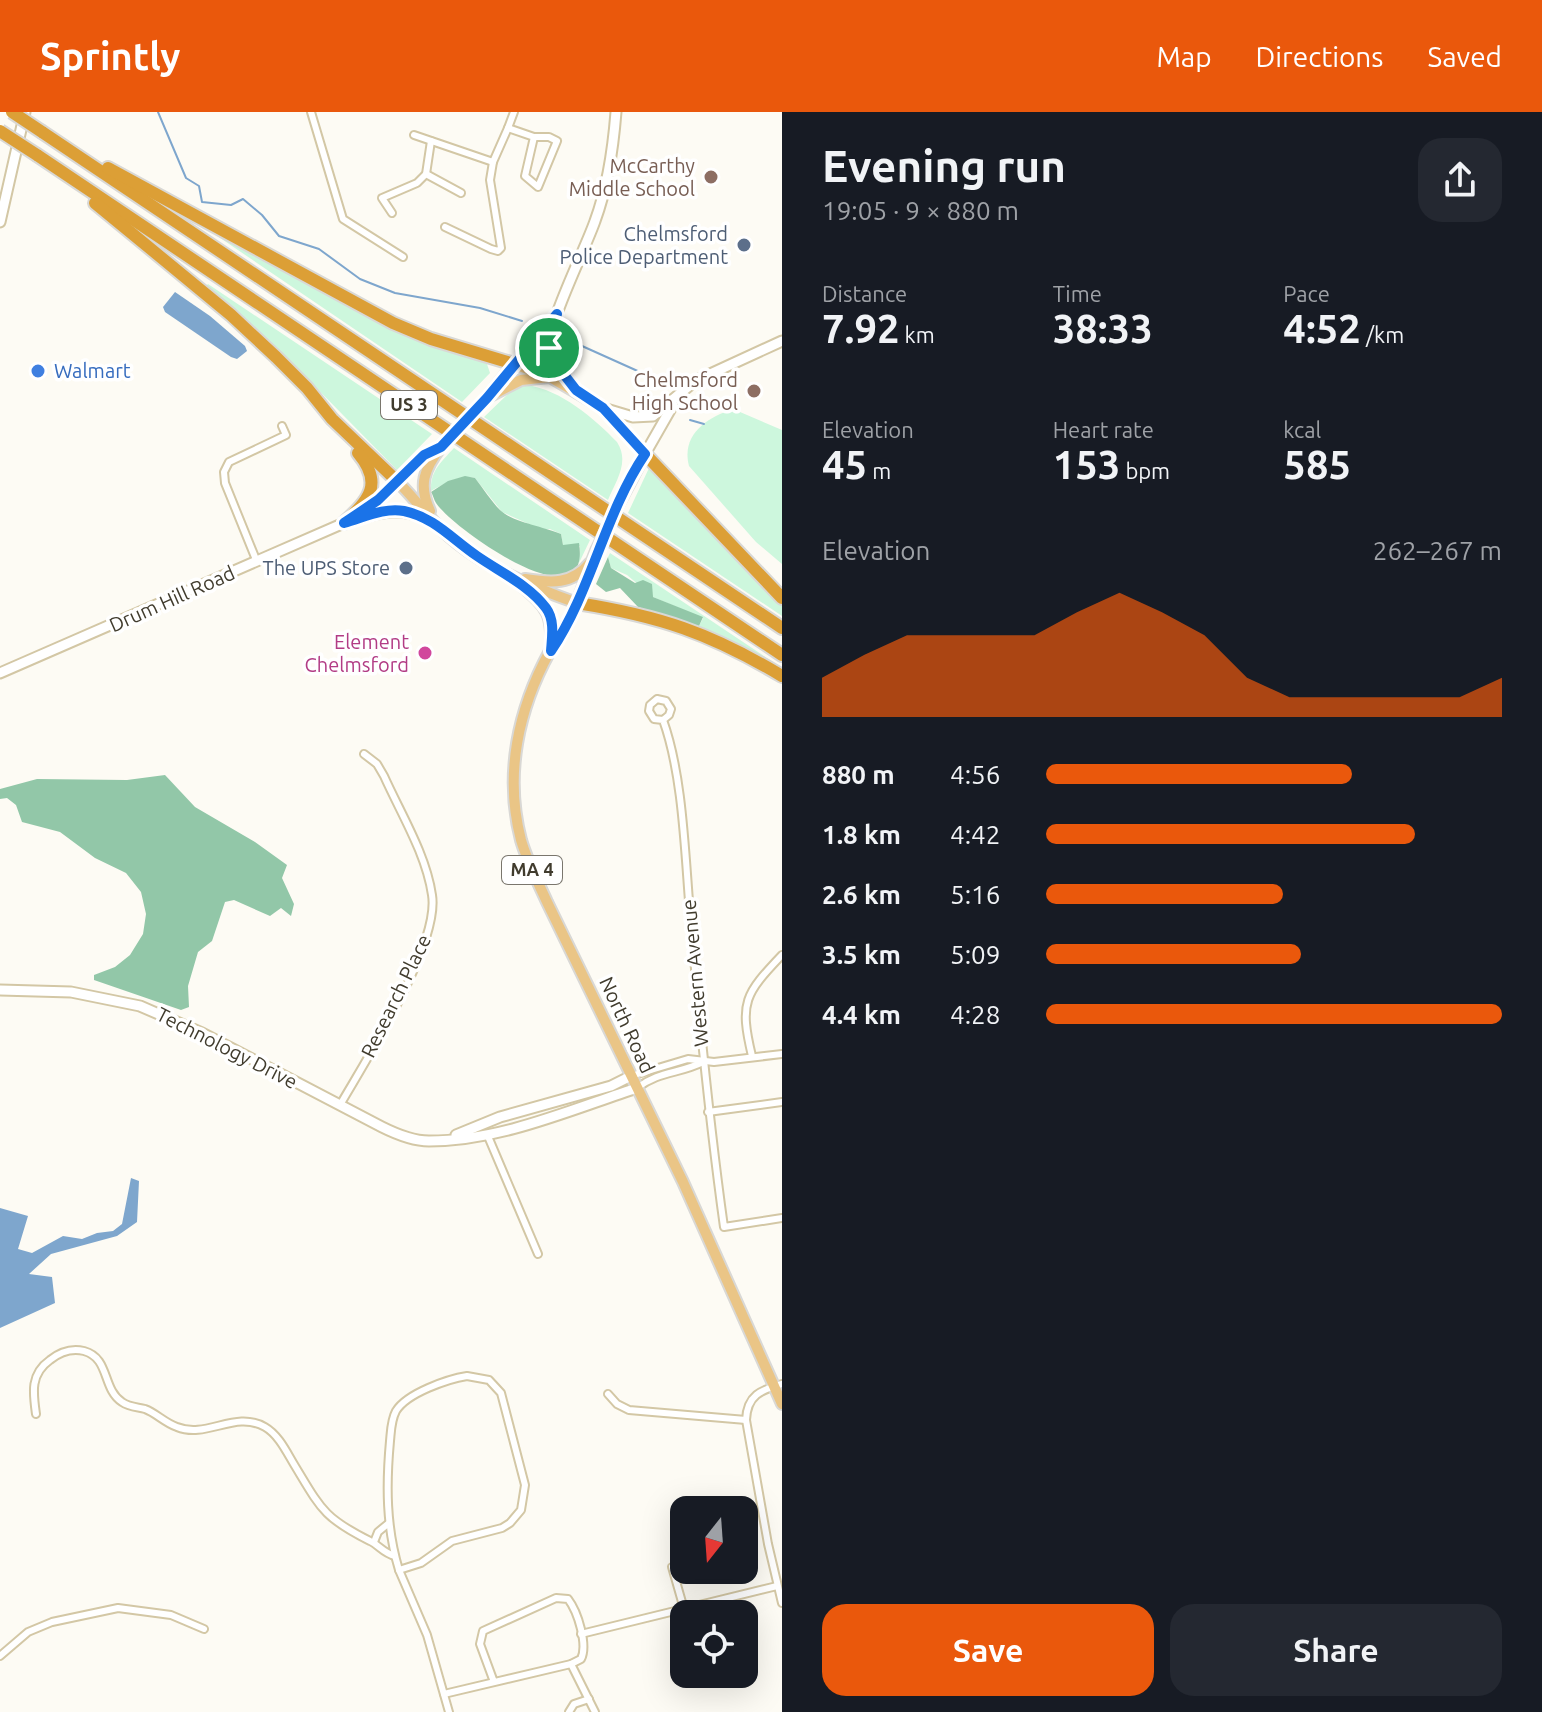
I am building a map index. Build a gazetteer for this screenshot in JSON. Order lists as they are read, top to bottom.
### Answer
{
  "streets": {
    "highway": ["US 3"],
    "main road": [
      "Drum Hill Road",
      "MA 4",
      "North Road",
      "Technology Drive"
    ],
    "street": ["Western Avenue", "Research Place"]
  },
  "crossings": [
    ["Drum Hill Road", "MA 4"],
    ["Drum Hill Road", "North Road"],
    ["MA 4", "North Road"],
    ["Research Place", "Technology Drive"],
    ["North Road", "Technology Drive"]
  ],
  "places": [
    "McCarthy Middle School",
    "Chelmsford Police Department",
    "Walmart",
    "Chelmsford High School",
    "The UPS Store",
    "Element Chelmsford"
  ],
  "north": "bottom",
  "page": {
    "header": "Sprintly",
    "nav": ["Map", "Directions", "Saved"],
    "heading": ["Evening run", "19:05 · 9 × 880 m"],
    "stats": [
      ["Distance", "7.92 km"],
      ["Time", "38:33"],
      ["Pace", "4:52 /km"],
      ["Elevation", "45 m"],
      ["Heart rate", "153 bpm"],
      ["kcal", "585"]
    ],
    "chart": ["Elevation", "262–267 m"],
    "list": [
      {
        "name": "880 m",
        "note": "4:56"
      },
      {
        "name": "1.8 km",
        "note": "4:42"
      },
      {
        "name": "2.6 km",
        "note": "5:16"
      },
      {
        "name": "3.5 km",
        "note": "5:09"
      },
      {
        "name": "4.4 km",
        "note": "4:28"
      }
    ],
    "buttons": ["Save", "Share"]
  }
}
